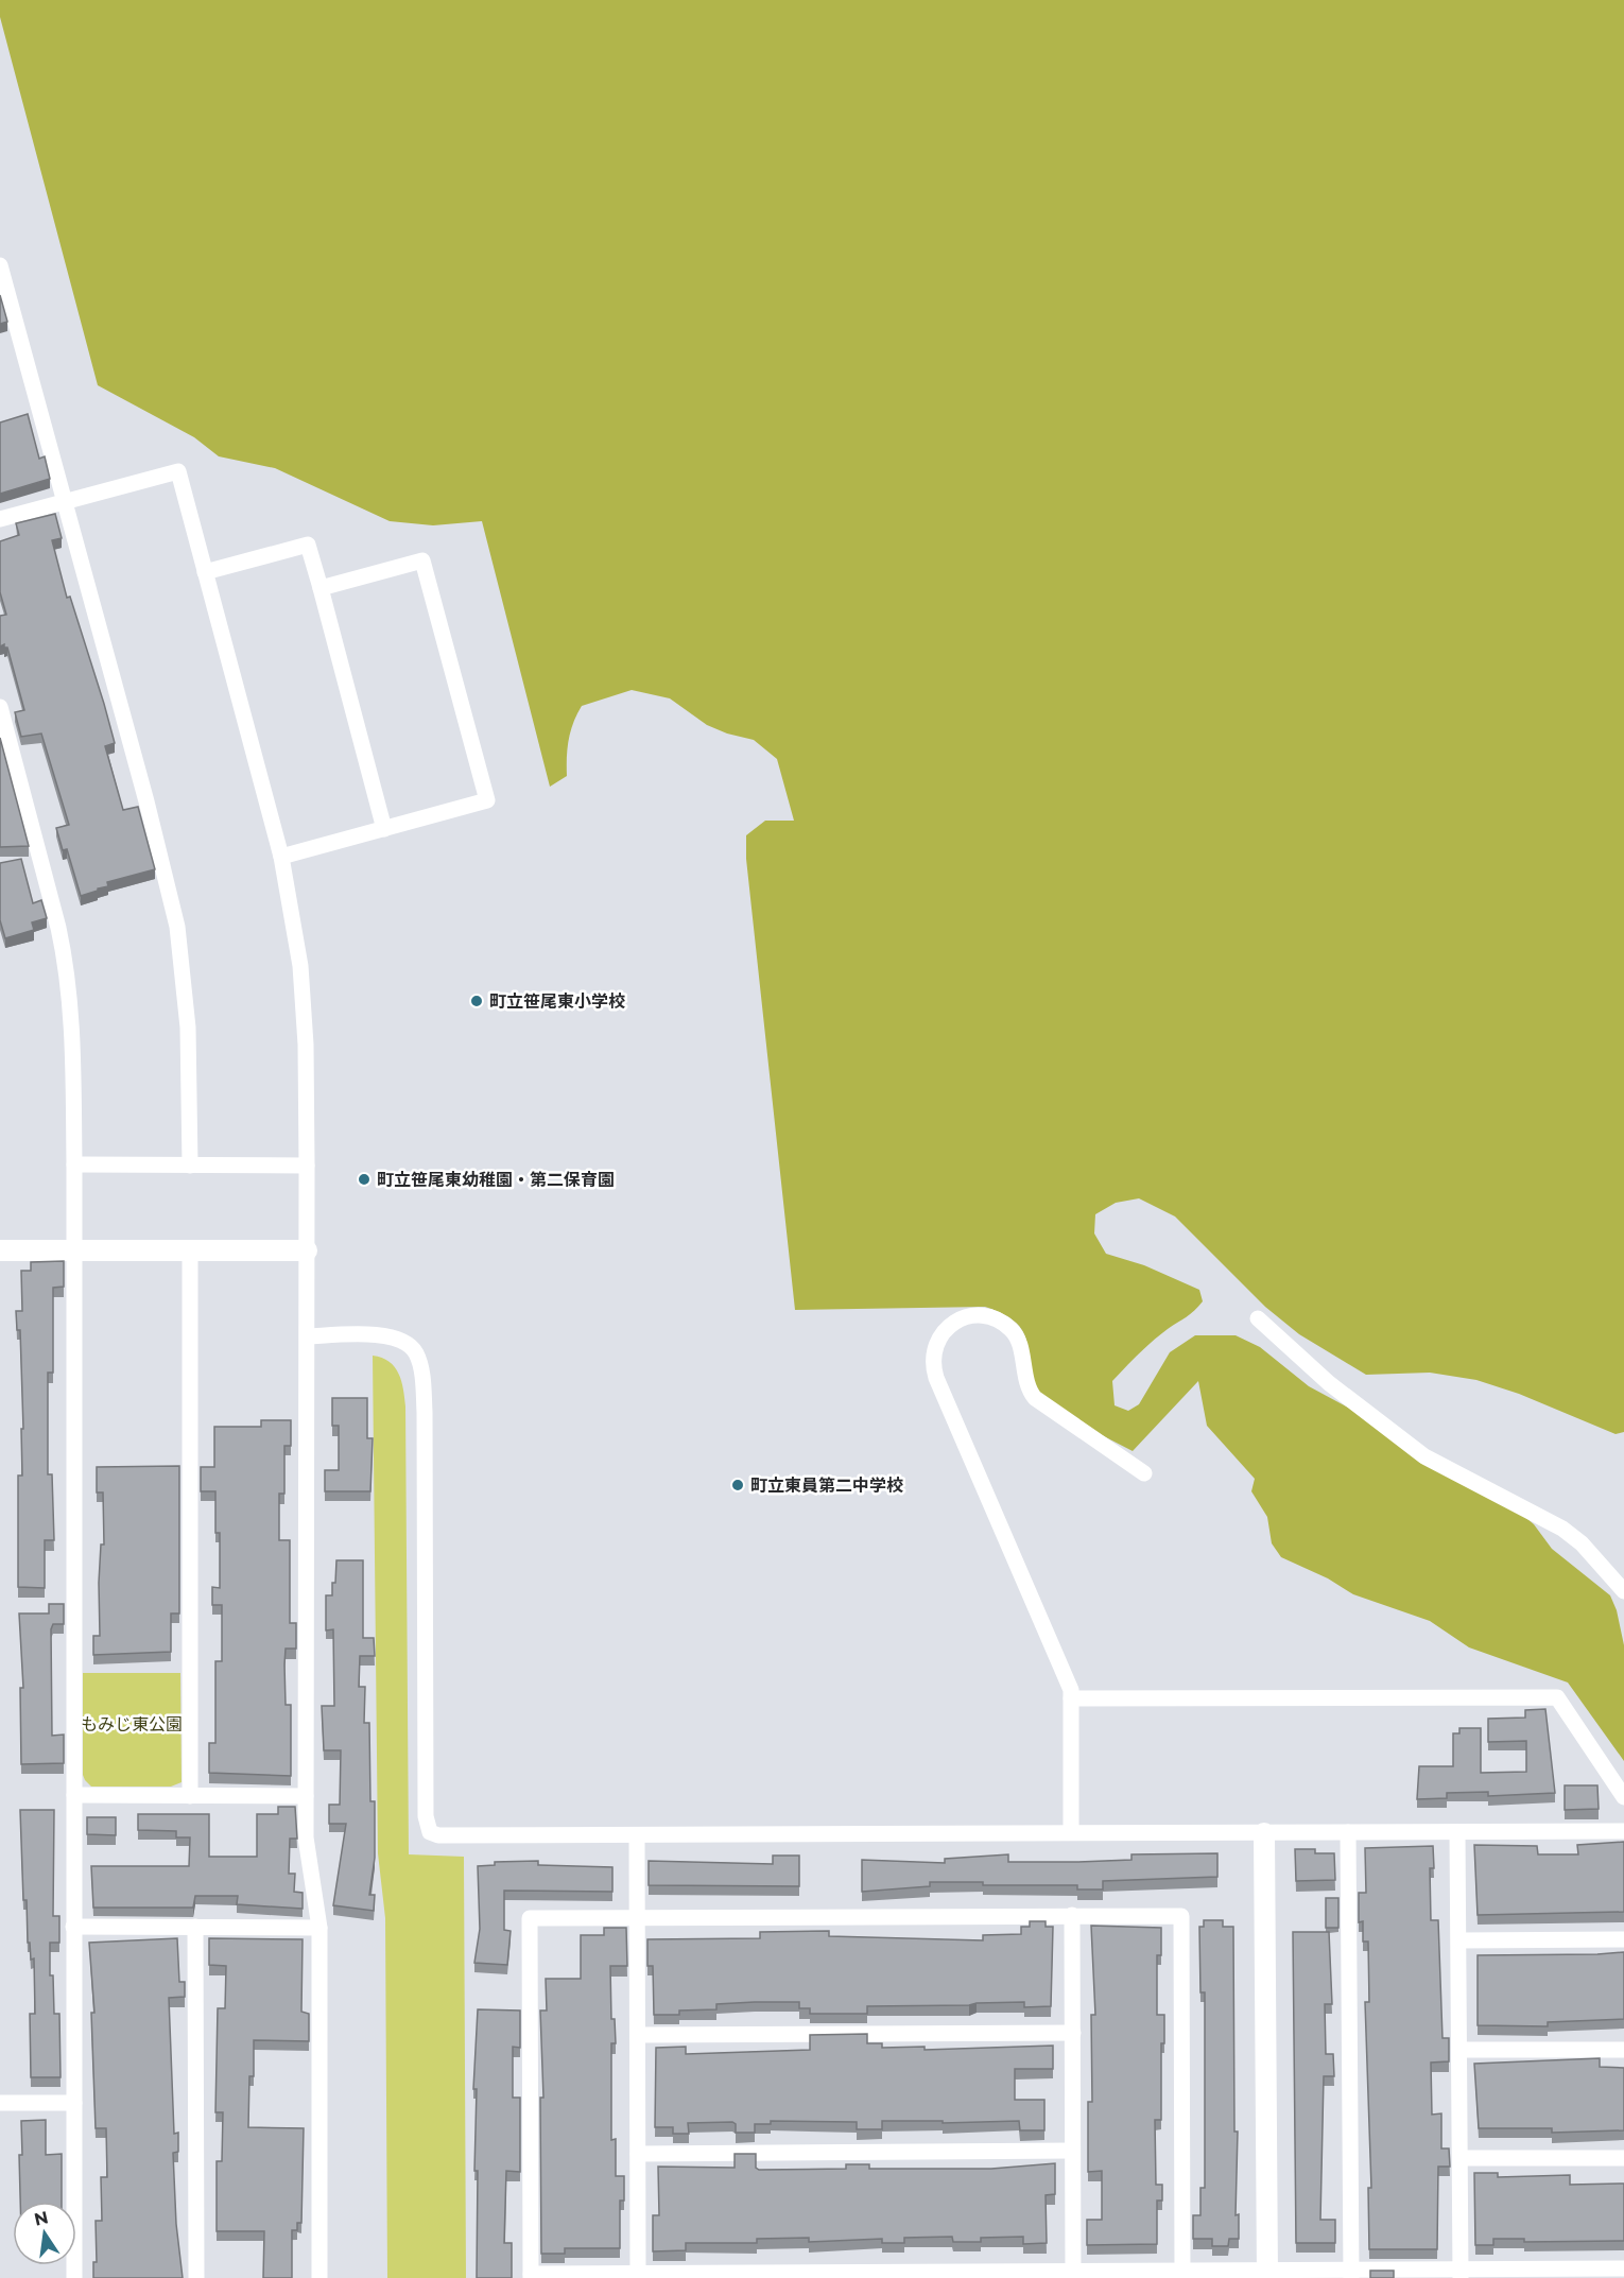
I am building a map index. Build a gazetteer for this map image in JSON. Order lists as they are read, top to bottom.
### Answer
{
  "parks": ["もみじ東公園"],
  "places": ["町立笹尾東小学校", "町立笹尾東幼稚園・第二保育園", "町立東員第二中学校"],
  "north": "top"
}
